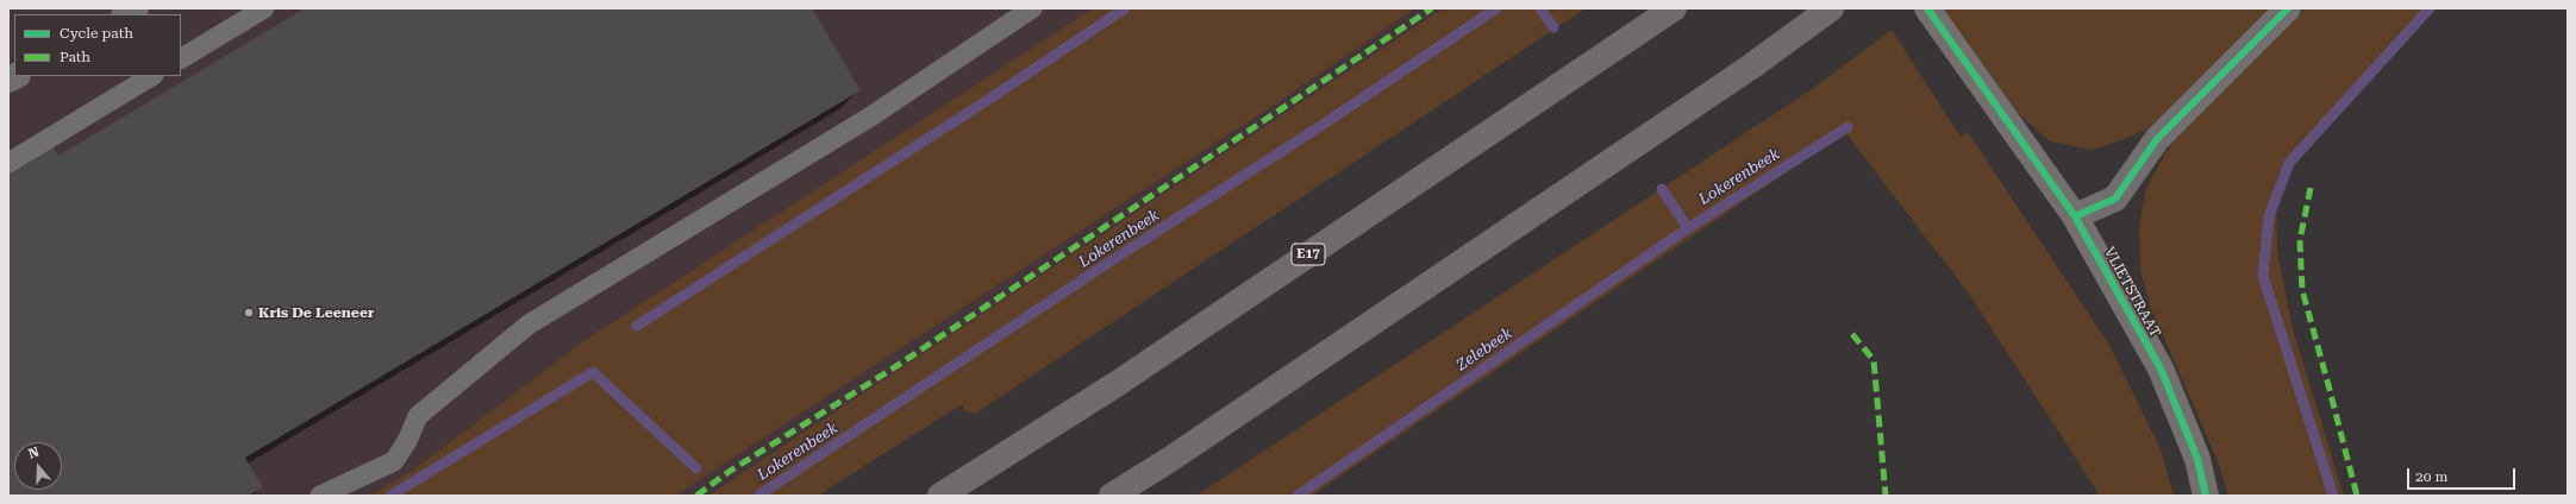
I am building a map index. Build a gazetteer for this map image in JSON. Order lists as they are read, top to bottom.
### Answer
{
  "streets": {
    "highway": ["E17"],
    "street": ["VLIETSTRAAT"]
  },
  "water": ["Lokerenbeek", "Zelebeek"],
  "places": ["Kris De Leeneer"],
  "legend": ["Cycle path", "Path"],
  "scale_bar": "20 m",
  "north": "top"
}
